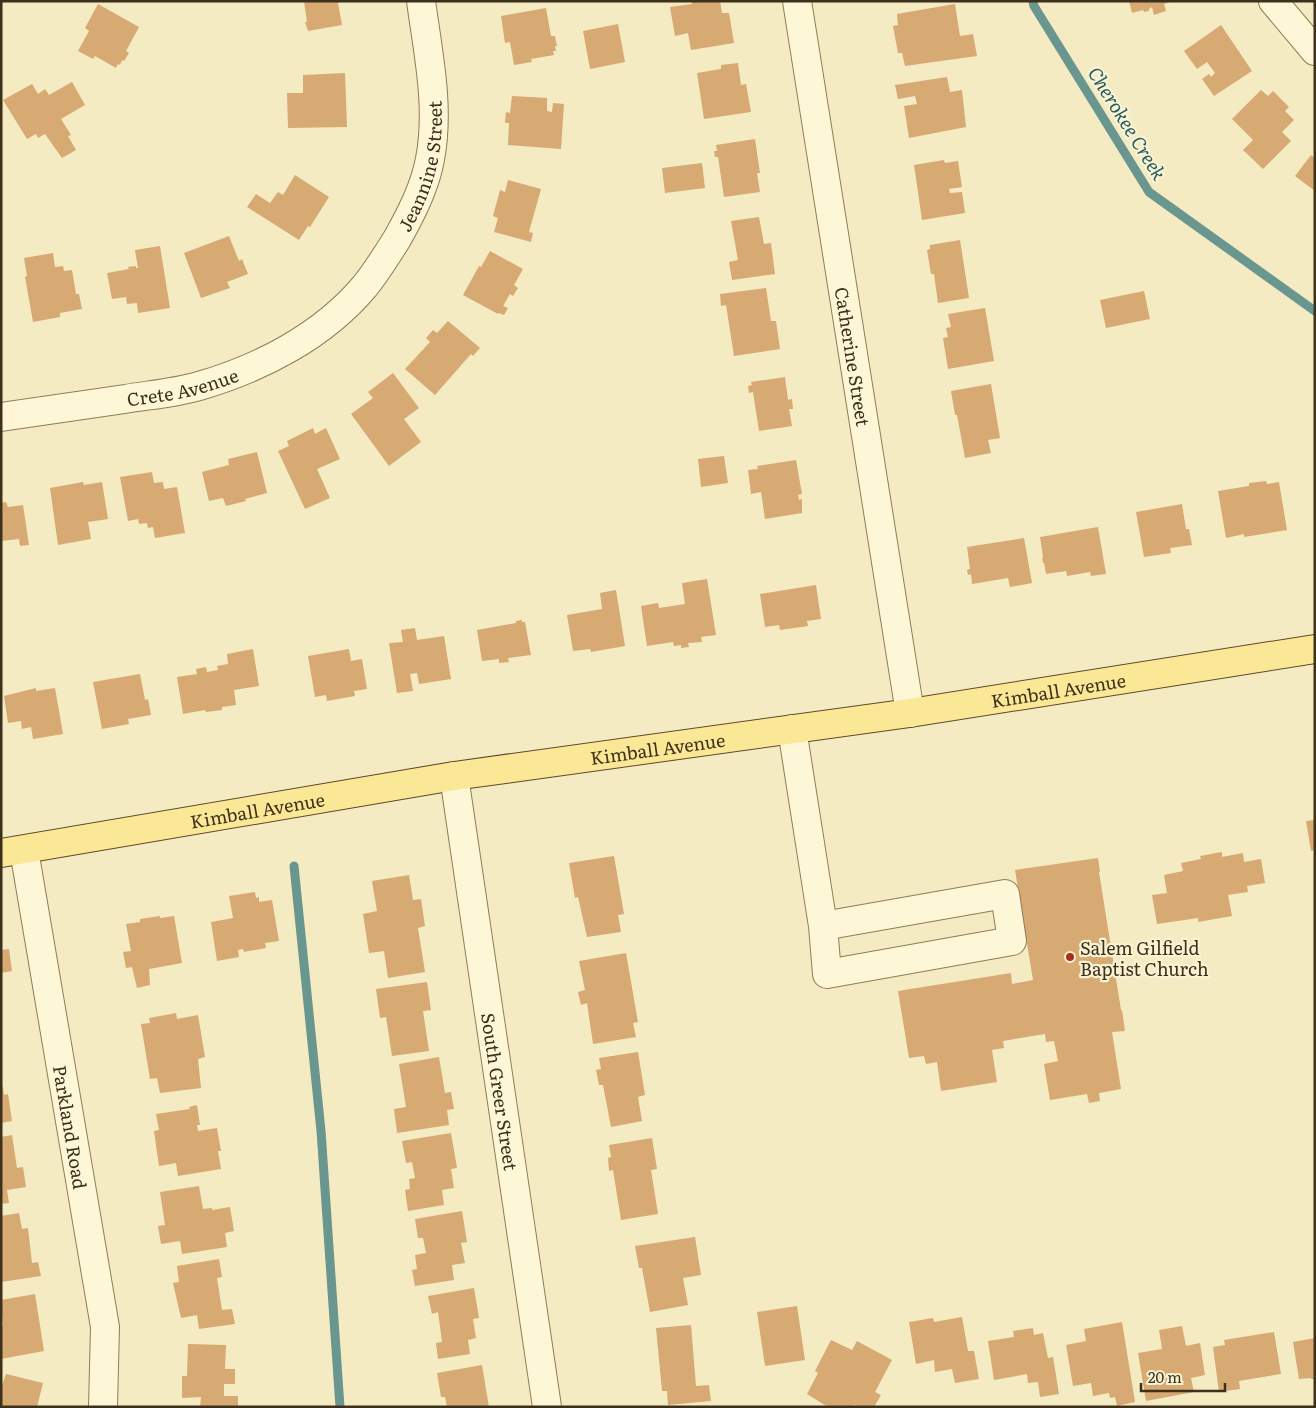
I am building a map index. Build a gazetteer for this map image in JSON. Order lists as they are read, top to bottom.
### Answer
{
  "streets": {
    "main road": ["Kimball Avenue"],
    "street": [
      "Jeannine Street",
      "Catherine Street",
      "Crete Avenue",
      "South Greer Street",
      "Parkland Road"
    ]
  },
  "crossings": [
    ["Jeannine Street", "Crete Avenue"],
    ["Catherine Street", "Kimball Avenue"],
    ["Kimball Avenue", "South Greer Street"],
    ["Kimball Avenue", "Parkland Road"]
  ],
  "water": ["Cherokee Creek"],
  "places": ["Salem Gilfield Baptist Church"],
  "scale_bar": "20 m"
}
